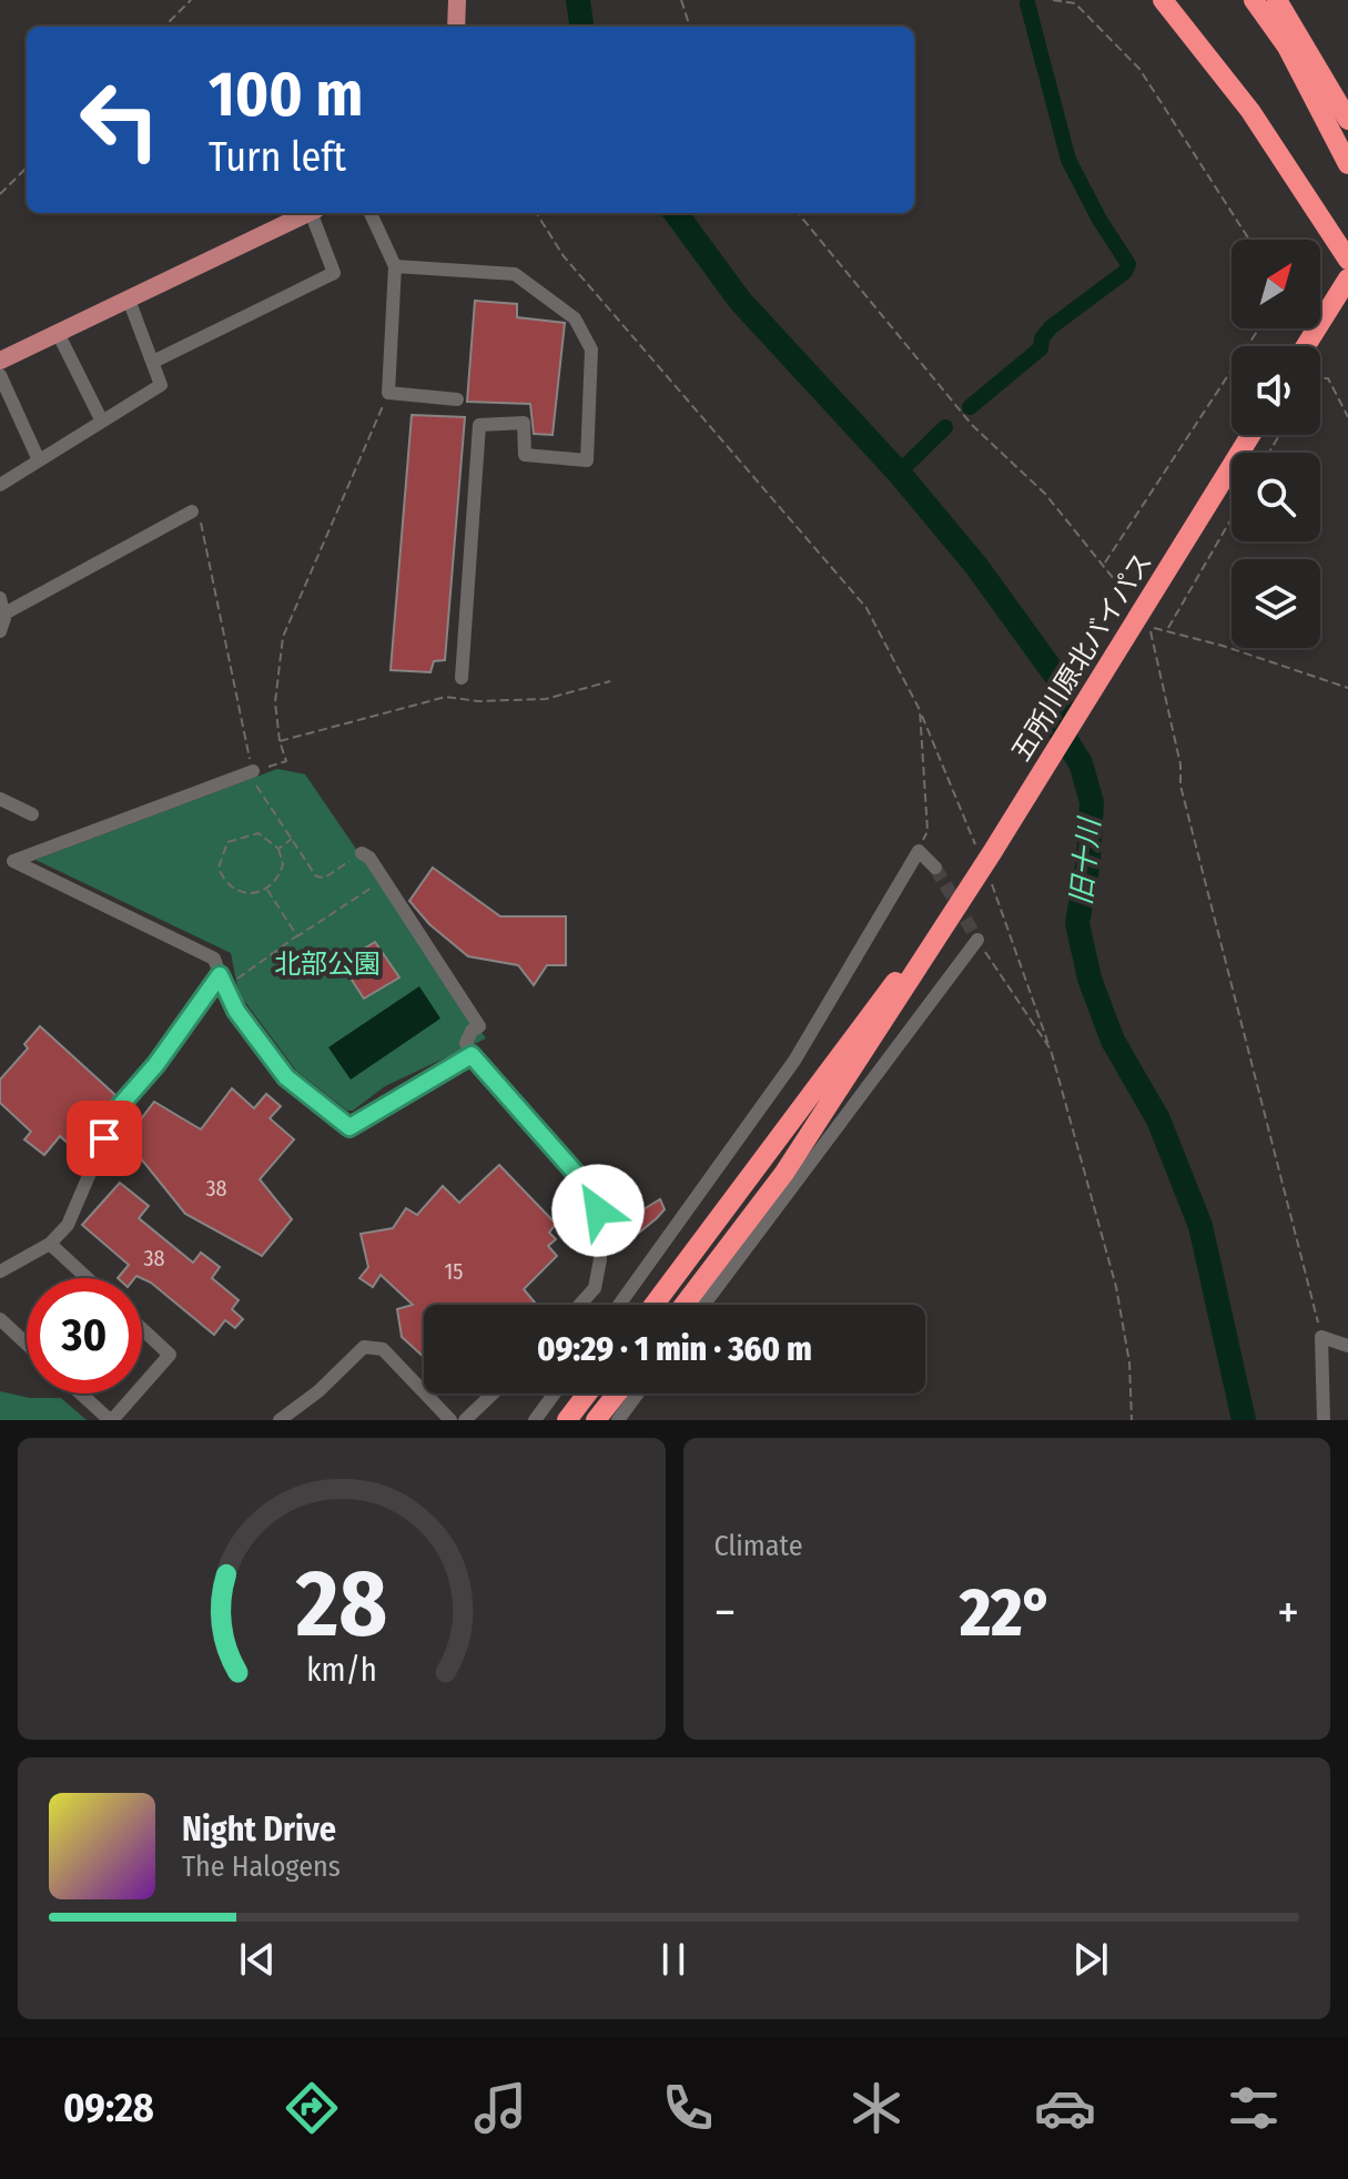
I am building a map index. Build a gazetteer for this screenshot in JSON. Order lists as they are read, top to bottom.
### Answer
{
  "streets": {
    "highway": ["五所川原北バイパス"]
  },
  "water": ["旧十川"],
  "parks": ["北部公園"],
  "house_numbers": ["38", "38", "15"],
  "north": "top right",
  "page": {
    "turn": ["100 m", "Turn left"],
    "limit": "30",
    "trip": "09:29 · 1 min · 360 m",
    "tile": "Climate",
    "heat": ["−", "22°", "+"],
    "song": ["Night Drive", "The Halogens"],
    "tabs": "09:28",
    "gauge": ["28", "km/h"]
  }
}
